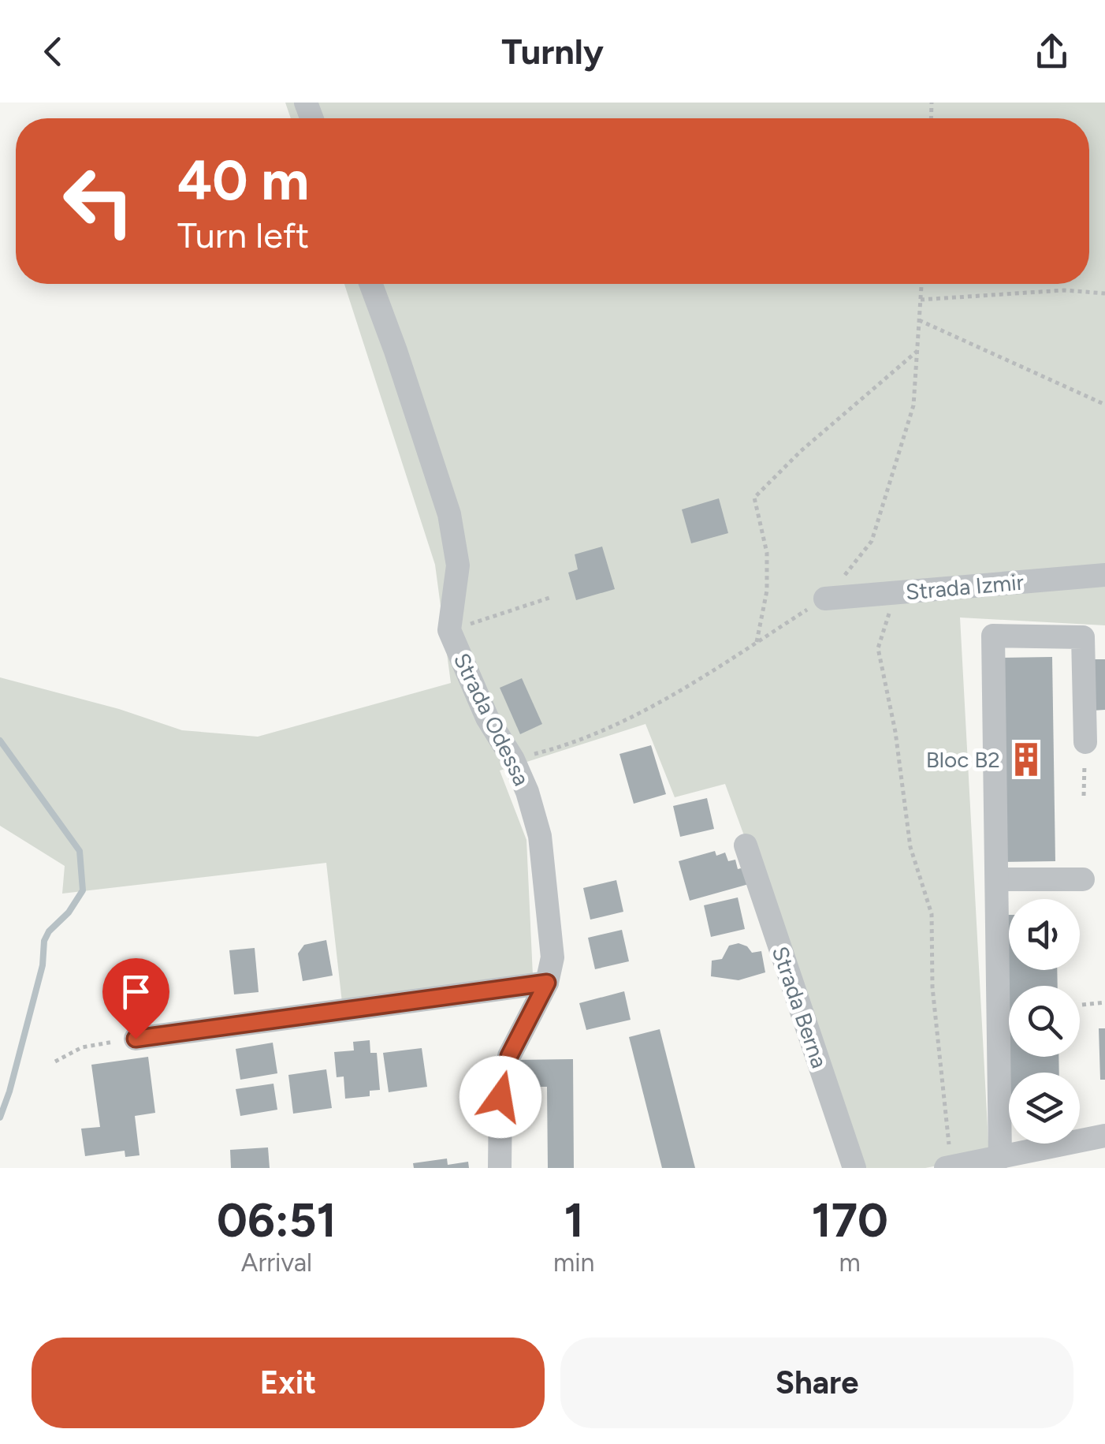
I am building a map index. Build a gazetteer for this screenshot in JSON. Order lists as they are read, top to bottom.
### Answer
{
  "streets": {
    "street": ["Strada Izmir", "Strada Odessa", "Strada Berna"]
  },
  "places": {
    "building": ["Bloc B2"]
  },
  "page": {
    "header": "Turnly",
    "turn": ["40 m", "Turn left"],
    "eta": [
      "06:51",
      "Arrival",
      "1",
      "min",
      "170",
      "m"
    ],
    "buttons": ["Exit", "Share"]
  }
}
